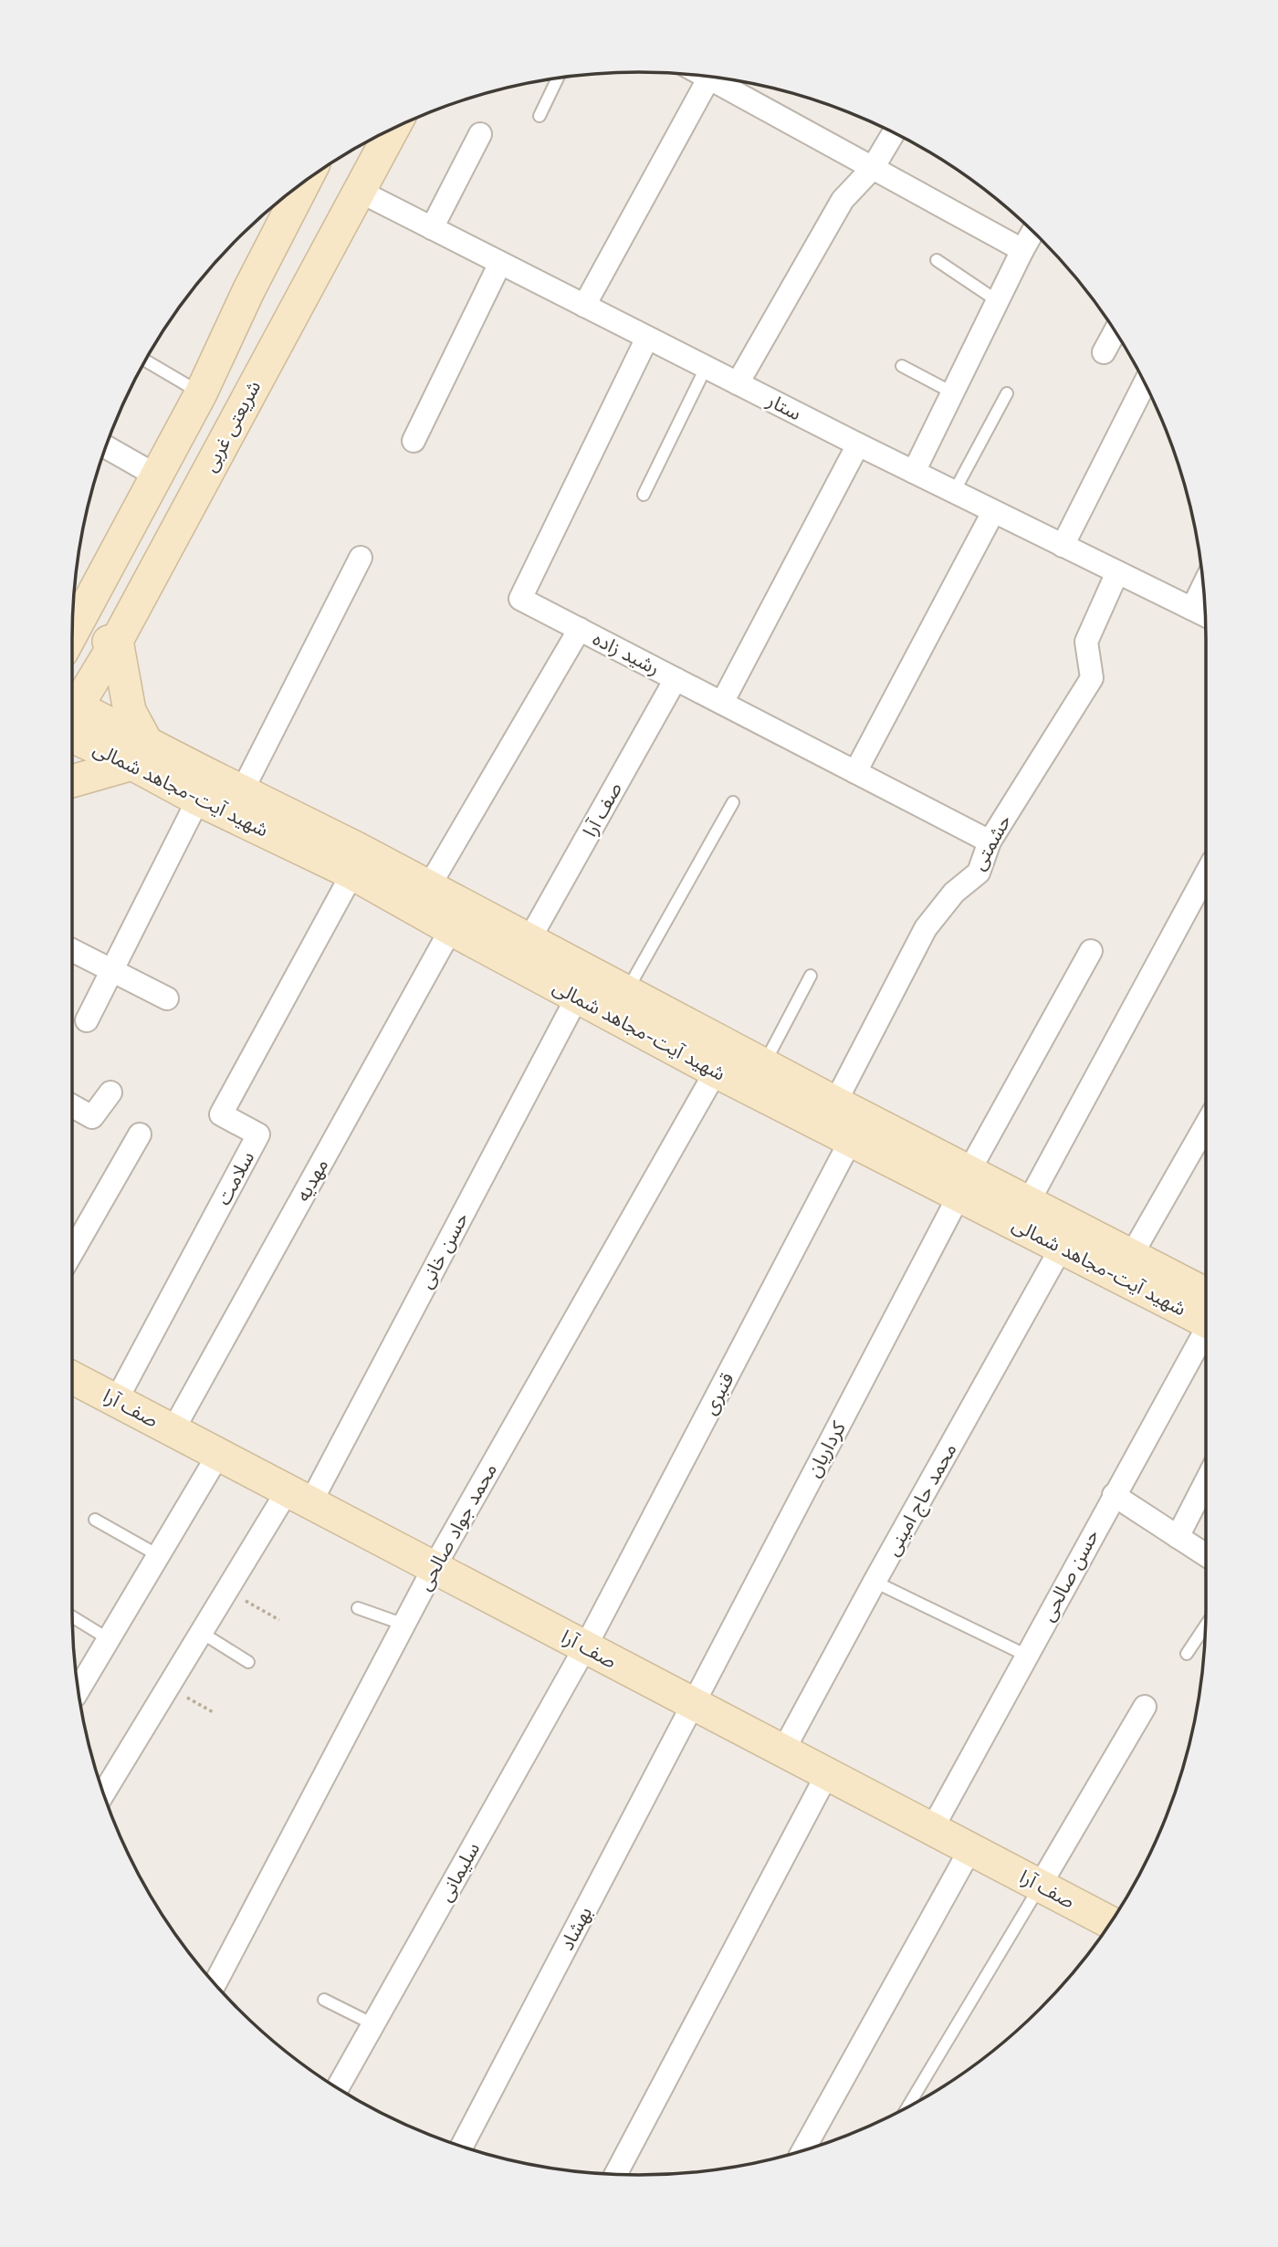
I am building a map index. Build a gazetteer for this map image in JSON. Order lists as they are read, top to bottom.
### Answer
{
  "streets": {
    "main road": ["شریعتی غربی", "شهید آیت-مجاهد شمالی", "صف آرا"],
    "street": [
      "ستار",
      "رشید زاده",
      "حشمتی",
      "سلامت",
      "مهدیه",
      "حسن خانی",
      "قنبری",
      "کرداریان",
      "محمد حاج امینی",
      "محمد جواد صالحی",
      "حسن صالحی",
      "سلیمانی",
      "بهشاد"
    ]
  },
  "crossings": [
    ["ستار", "شریعتی غربی"],
    ["ستار", "رشید زاده"],
    ["ستار", "حشمتی"],
    ["رشید زاده", "صف آرا"],
    ["رشید زاده", "حشمتی"],
    ["شهید آیت-مجاهد شمالی", "صف آرا"],
    ["شهید آیت-مجاهد شمالی", "حشمتی"],
    ["شهید آیت-مجاهد شمالی", "سلامت"],
    ["شهید آیت-مجاهد شمالی", "مهدیه"],
    ["شهید آیت-مجاهد شمالی", "حسن خانی"],
    ["شهید آیت-مجاهد شمالی", "قنبری"],
    ["شهید آیت-مجاهد شمالی", "کرداریان"],
    ["شهید آیت-مجاهد شمالی", "محمد حاج امینی"],
    ["شهید آیت-مجاهد شمالی", "محمد جواد صالحی"],
    ["صف آرا", "سلامت"],
    ["صف آرا", "مهدیه"],
    ["صف آرا", "حسن خانی"],
    ["صف آرا", "قنبری"],
    ["صف آرا", "کرداریان"],
    ["صف آرا", "محمد حاج امینی"],
    ["صف آرا", "محمد جواد صالحی"],
    ["صف آرا", "حسن صالحی"],
    ["صف آرا", "سلیمانی"],
    ["صف آرا", "بهشاد"],
    ["قنبری", "سلیمانی"],
    ["کرداریان", "بهشاد"]
  ]
}
